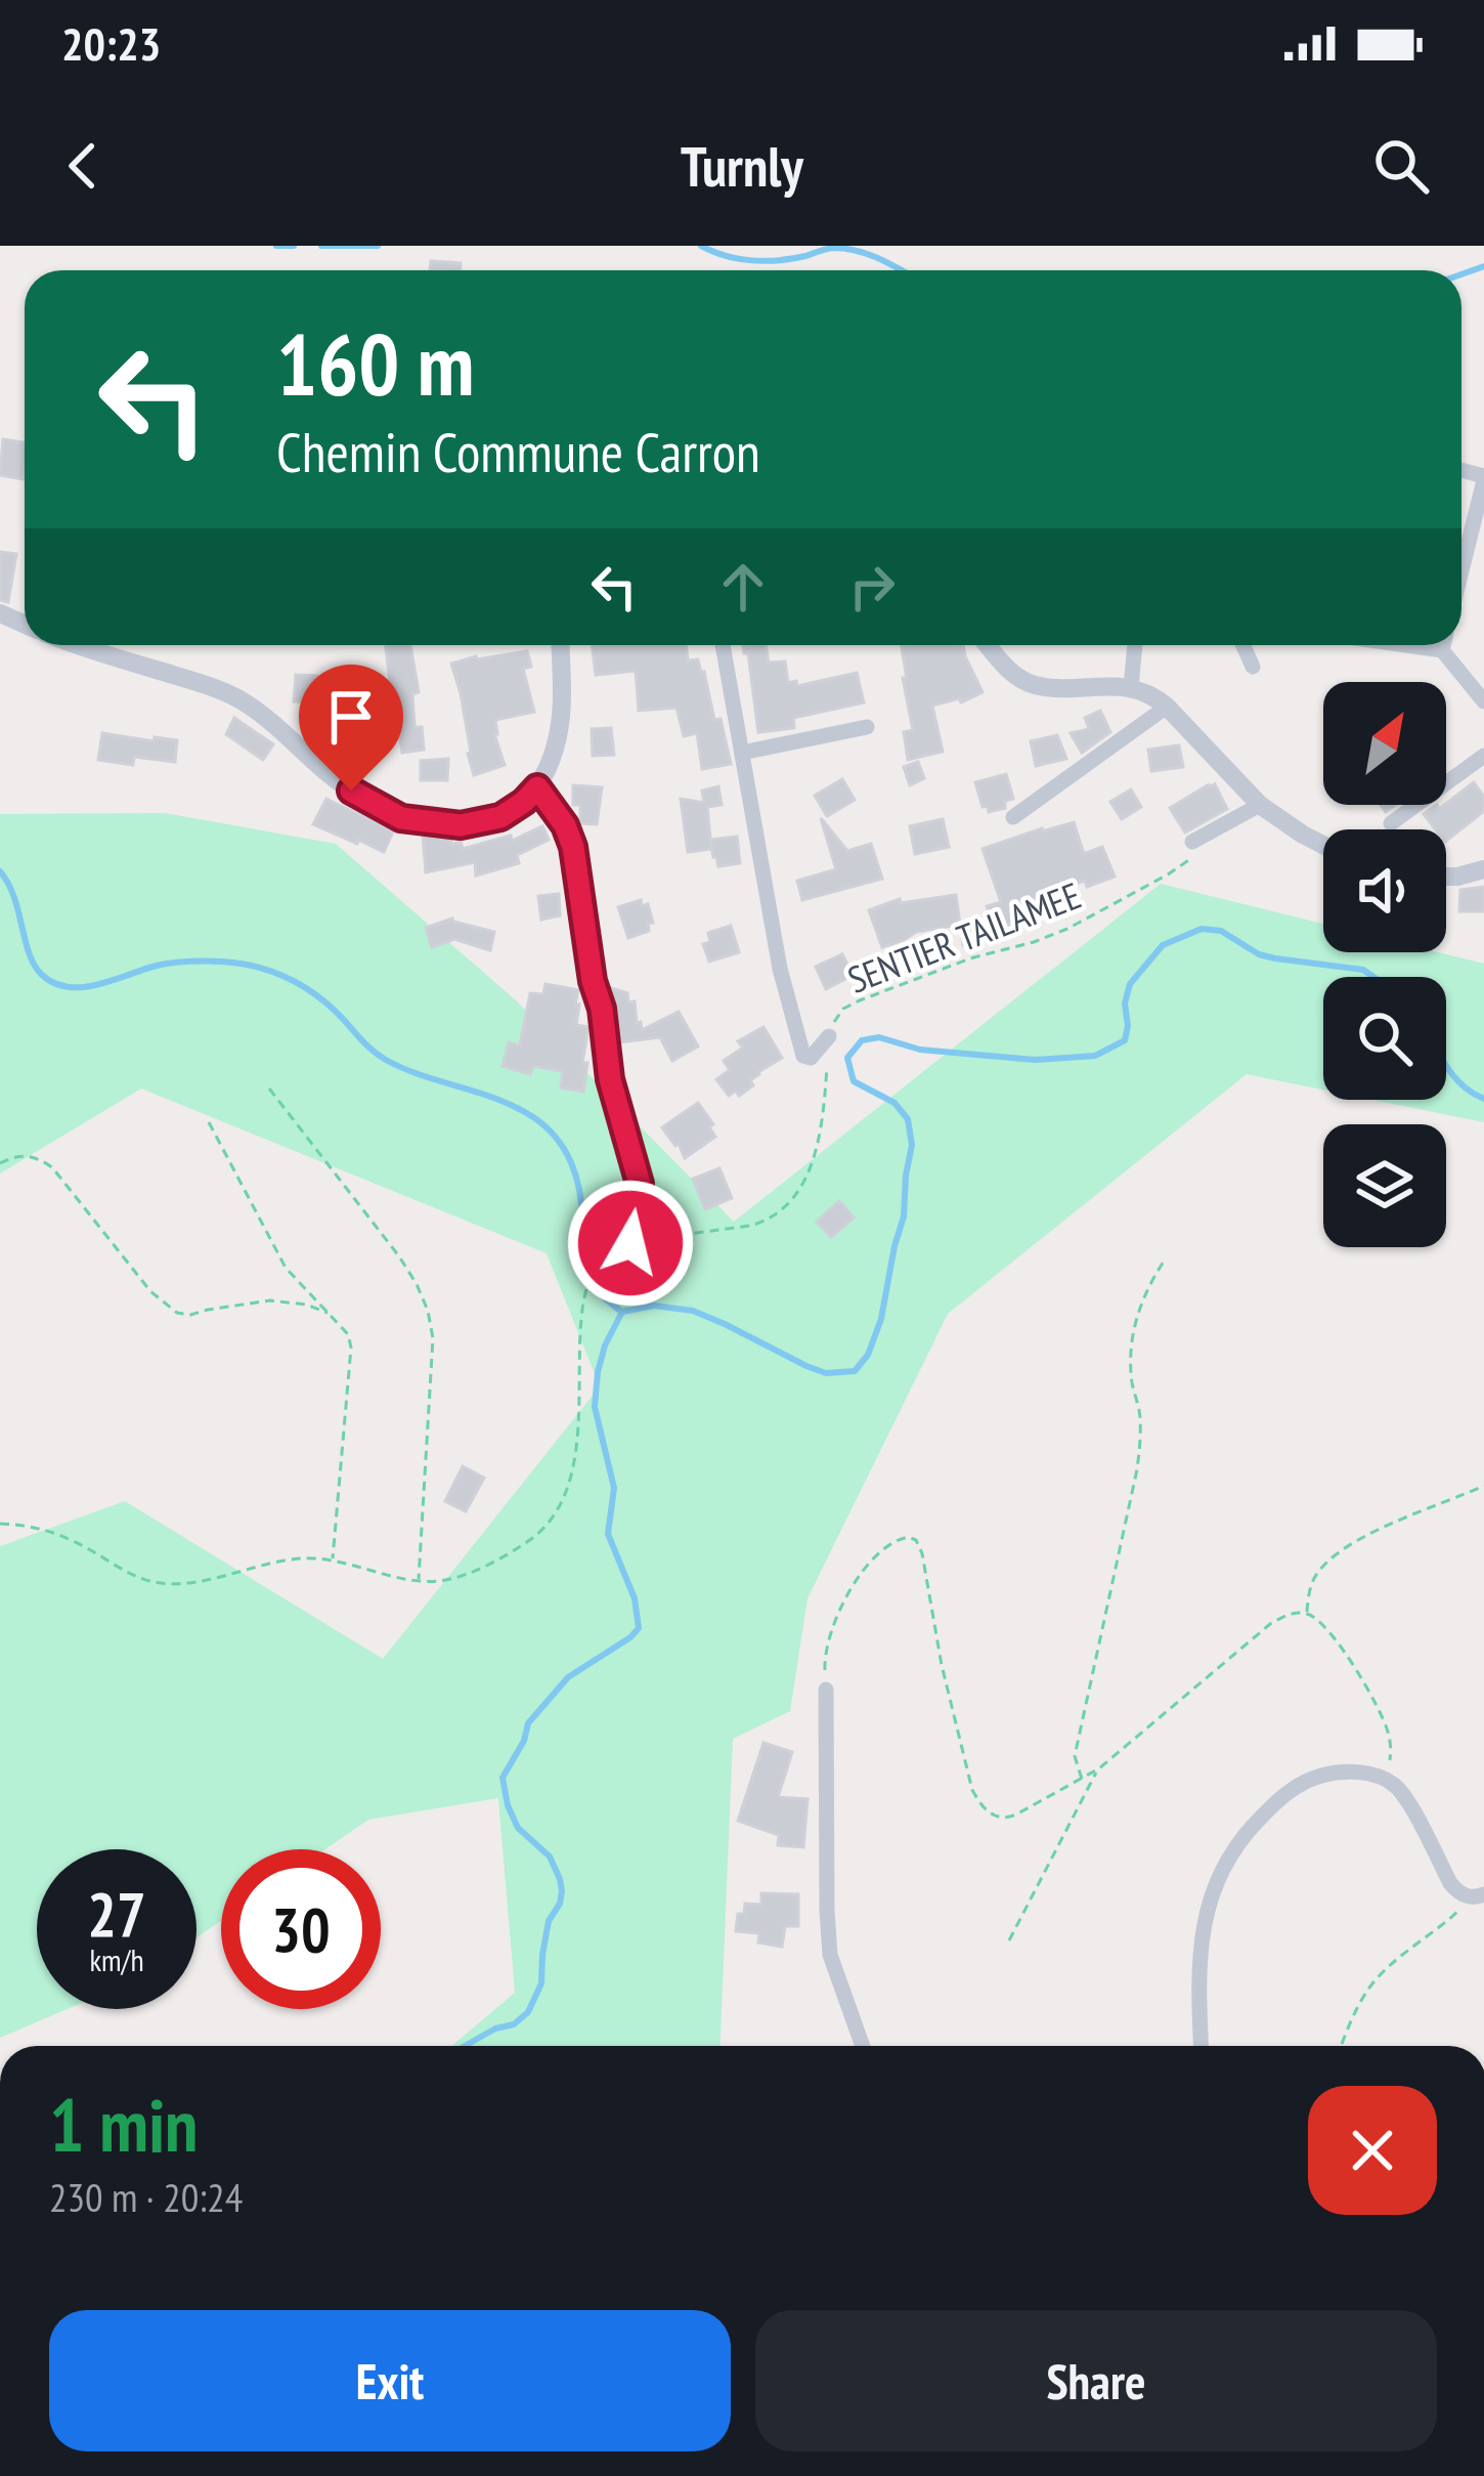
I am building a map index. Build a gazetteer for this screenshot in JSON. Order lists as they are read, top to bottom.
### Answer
{
  "streets": {
    "path": ["SENTIER TAILAMEE"]
  },
  "north": "top right",
  "page": {
    "status": "20:23",
    "header": "Turnly",
    "turn": ["160 m", "Chemin Commune Carron"],
    "speed": "27 km/h",
    "limit": "30",
    "heading": ["1 min", "230 m · 20:24"],
    "buttons": ["Exit", "Share"]
  }
}
